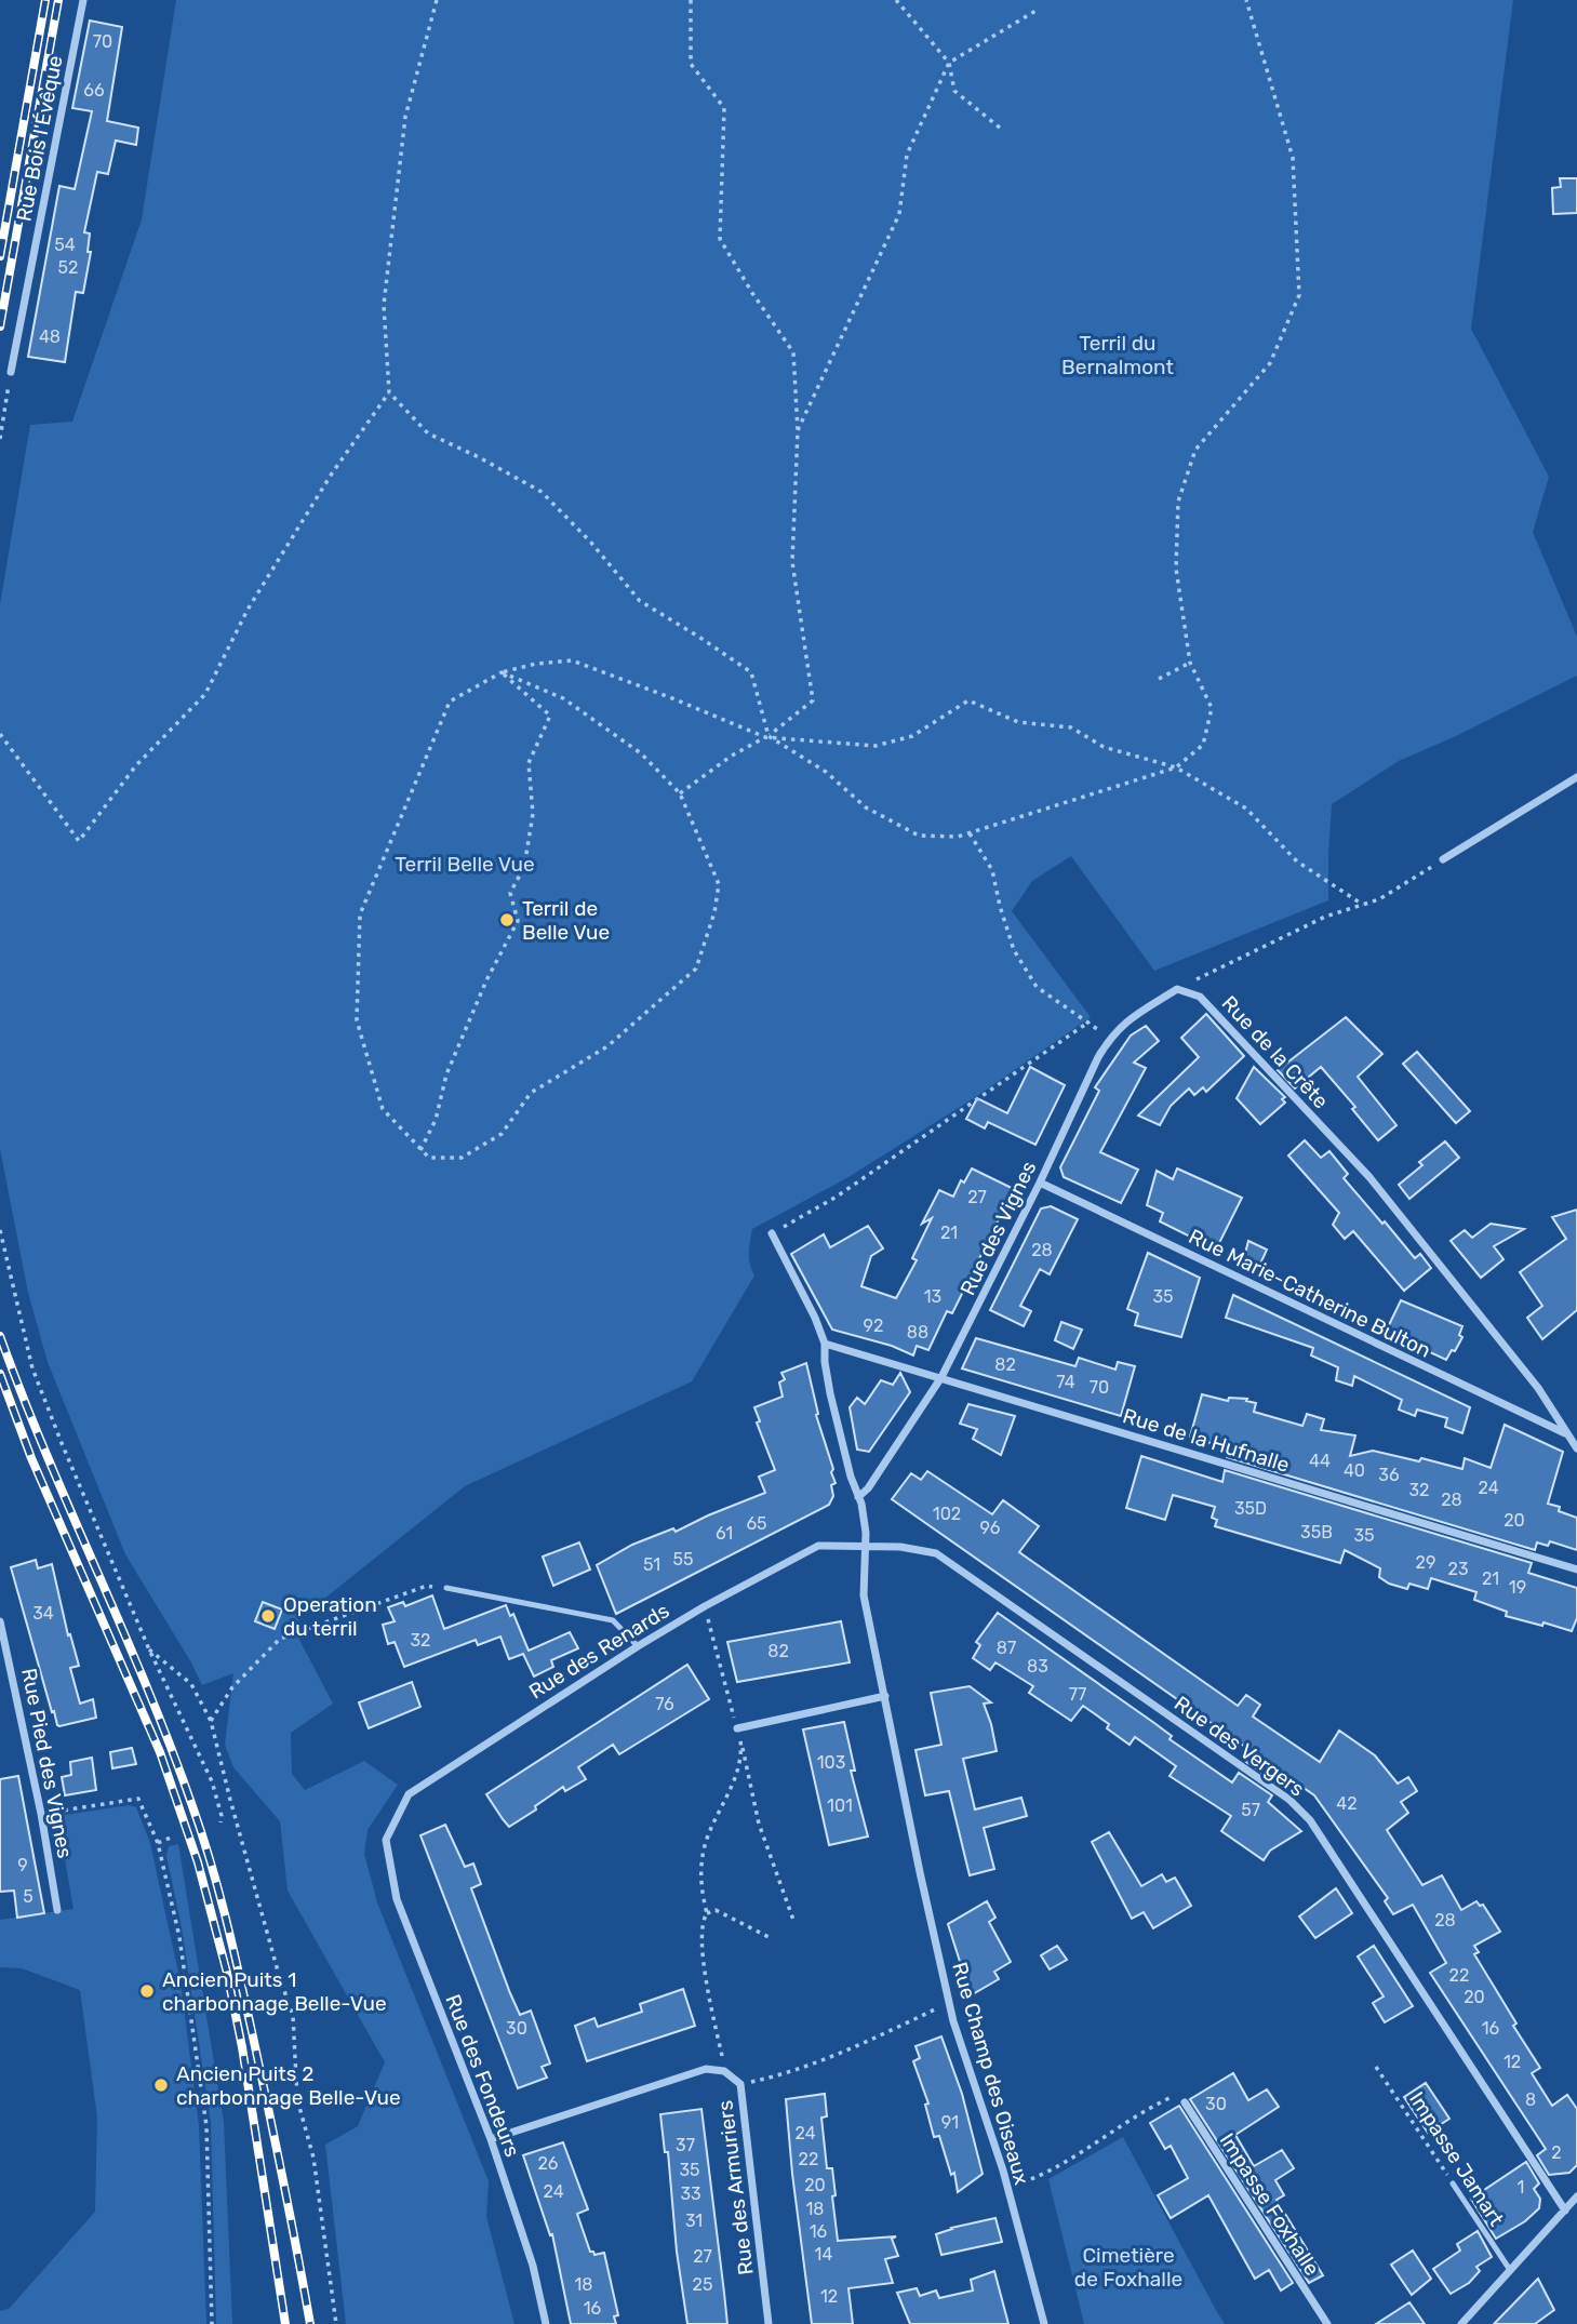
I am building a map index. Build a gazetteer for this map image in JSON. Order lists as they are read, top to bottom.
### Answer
{
  "streets": {
    "street": [
      "Rue Bois l'Évêque",
      "Rue de la Crête",
      "Rue des Vignes",
      "Rue Marie-Catherine Bulton",
      "Rue de la Hufnalle",
      "Rue des Renards",
      "Rue des Vergers",
      "Rue Pied des Vignes",
      "Rue Champ des Oiseaux",
      "Rue des Fondeurs",
      "Rue des Armuriers",
      "Impasse Foxhalle"
    ],
    "lane": ["Impasse Jamart"]
  },
  "crossings": [
    ["Rue de la Crête", "Rue des Vignes"],
    ["Rue de la Crête", "Rue Marie-Catherine Bulton"],
    ["Rue des Vignes", "Rue Marie-Catherine Bulton"],
    ["Rue des Vignes", "Rue de la Hufnalle"],
    ["Rue des Vignes", "Rue Champ des Oiseaux"],
    ["Rue de la Hufnalle", "Rue Champ des Oiseaux"],
    ["Rue des Renards", "Rue des Vergers"],
    ["Rue des Renards", "Rue Champ des Oiseaux"],
    ["Rue des Renards", "Rue des Fondeurs"],
    ["Rue des Vergers", "Rue Champ des Oiseaux"],
    ["Rue des Fondeurs", "Rue des Armuriers"]
  ],
  "parks": ["Terril du Bernalmont", "Terril Belle Vue", "Cimetière de Foxhalle"],
  "places": [
    "Terril de Belle Vue",
    "Operation du terril",
    "Ancien Puits 1 charbonnage Belle-Vue",
    "Ancien Puits 2 charbonnage Belle-Vue"
  ],
  "house_numbers": [
    "70",
    "66",
    "54",
    "52",
    "48",
    "27",
    "21",
    "28",
    "13",
    "35",
    "92",
    "88",
    "82",
    "74",
    "70",
    "44",
    "40",
    "36",
    "24",
    "32",
    "28",
    "35D",
    "102",
    "20",
    "65",
    "96",
    "35B",
    "61",
    "35",
    "55",
    "29",
    "51",
    "23",
    "21",
    "19",
    "34",
    "32",
    "87",
    "82",
    "83",
    "77",
    "76",
    "103",
    "42",
    "101",
    "57",
    "9",
    "5",
    "28",
    "22",
    "20",
    "30",
    "16",
    "12",
    "8",
    "30",
    "91",
    "24",
    "37",
    "2",
    "22",
    "26",
    "35",
    "20",
    "1",
    "24",
    "33",
    "18",
    "31",
    "16",
    "14",
    "27",
    "18",
    "25",
    "12",
    "16"
  ]
}
